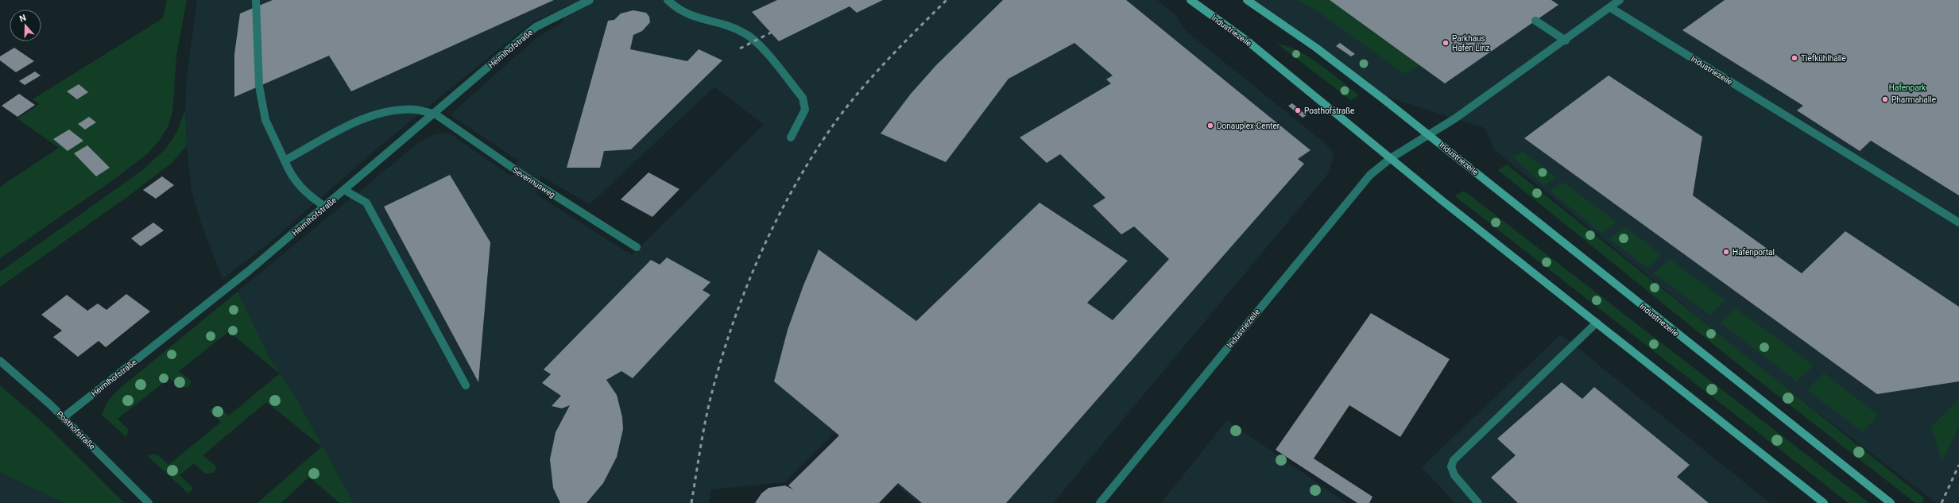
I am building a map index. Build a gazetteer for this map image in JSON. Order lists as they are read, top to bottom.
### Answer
{
  "streets": {
    "main road": ["Industriezeile"],
    "street": ["Heimlhofstraße", "Severinusweg", "Posthofstraße"]
  },
  "crossings": [
    ["Heimlhofstraße", "Severinusweg"],
    ["Heimlhofstraße", "Posthofstraße"]
  ],
  "parks": ["Hafenpark"],
  "places": [
    "Parkhaus Hafen Linz",
    "Tiefkühlhalle",
    "Pharmahalle",
    "Posthofstraße",
    "Donauplex-Center",
    "Hafenportal"
  ],
  "north": "top"
}
